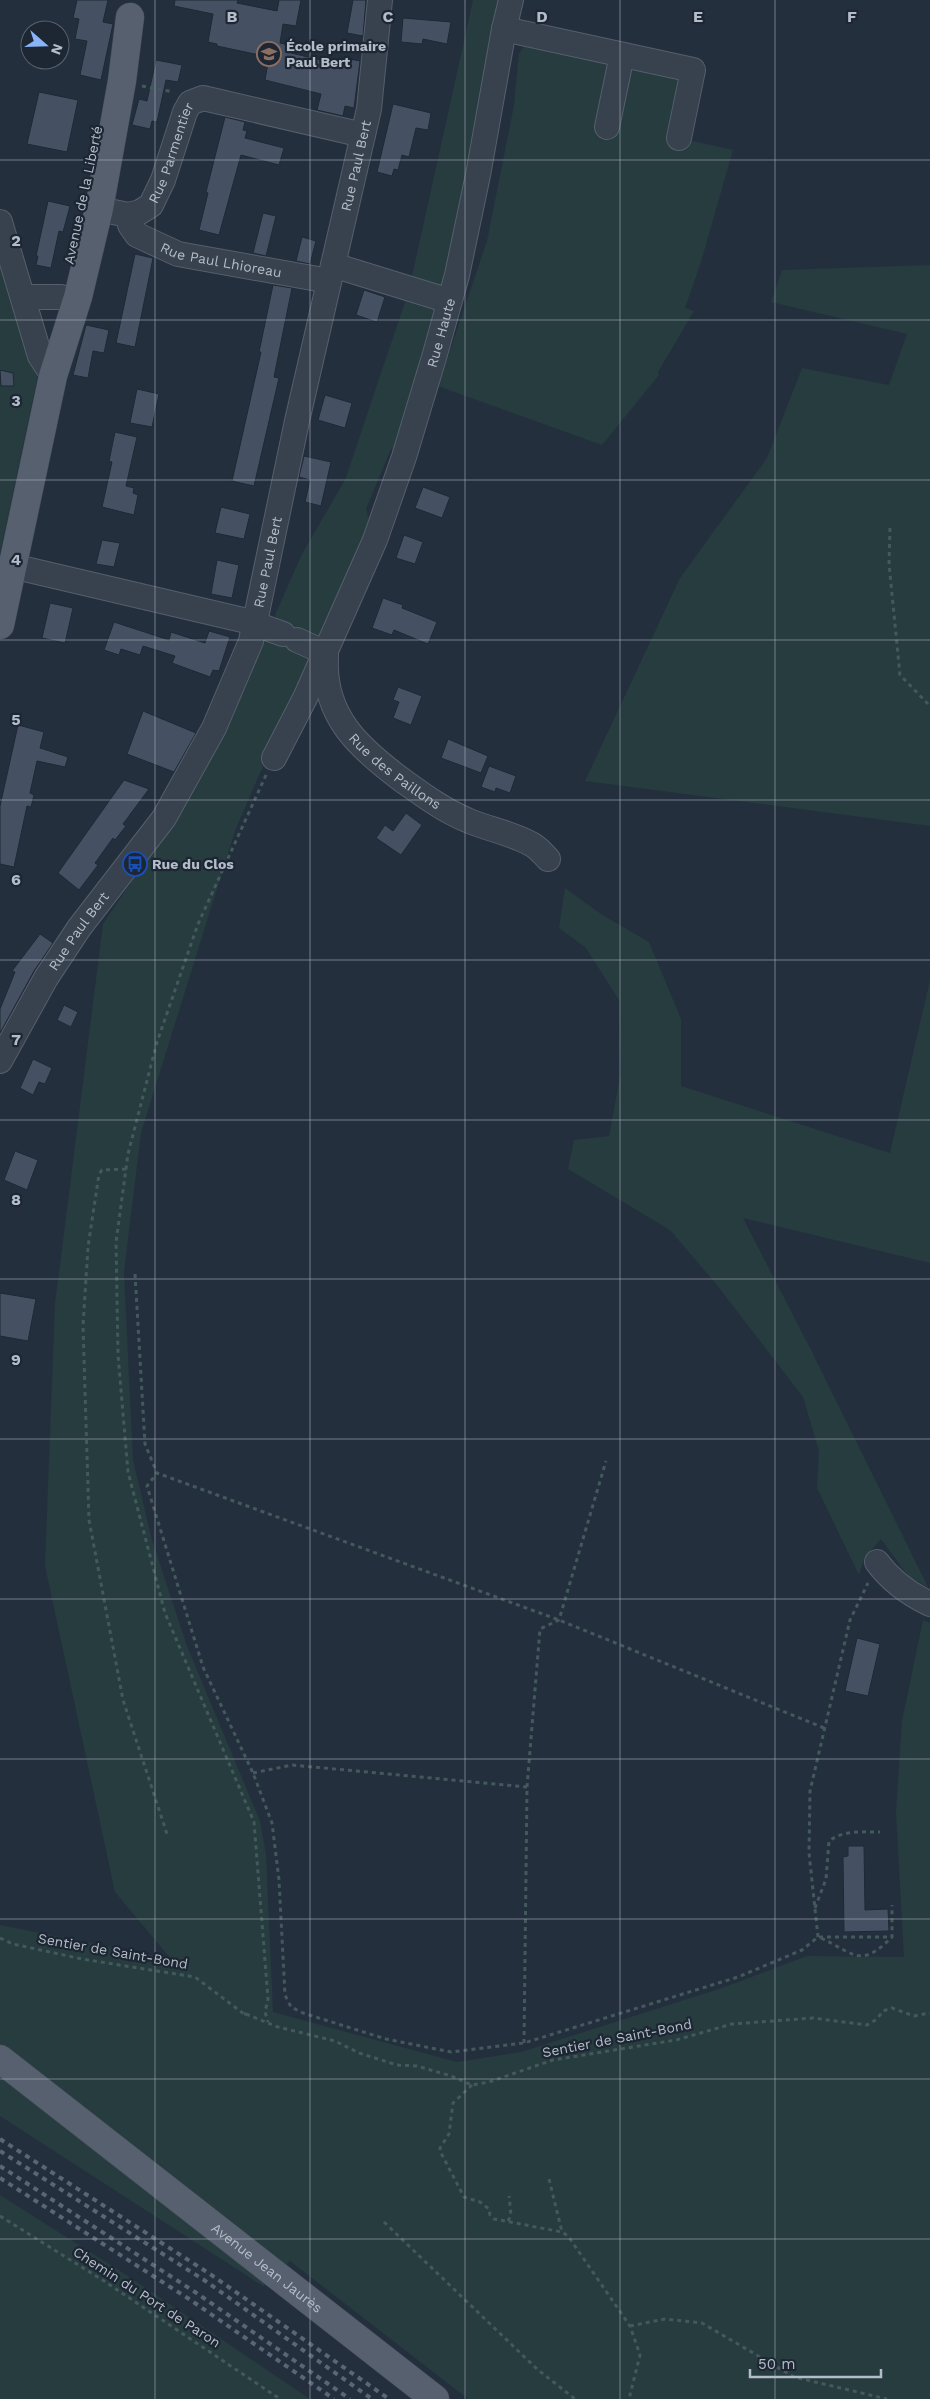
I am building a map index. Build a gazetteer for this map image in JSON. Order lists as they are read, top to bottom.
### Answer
{
  "streets": {
    "main road": ["Avenue de la Liberté", "Avenue Jean Jaurès"],
    "street": [
      "Rue Parmentier",
      "Rue Paul Bert",
      "Rue Paul Lhioreau",
      "Rue Haute",
      "Rue des Paillons"
    ],
    "path": ["Sentier de Saint-Bond", "Chemin du Port de Paron"]
  },
  "crossings": [
    ["Rue Parmentier", "Rue Paul Bert"],
    ["Rue Parmentier", "Rue Paul Lhioreau"],
    ["Rue Paul Bert", "Rue Paul Lhioreau"],
    ["Rue Paul Lhioreau", "Rue Haute"],
    ["Rue Haute", "Rue des Paillons"]
  ],
  "places": {
    "school or university": ["École primaire Paul Bert"],
    "bus stop": ["Rue du Clos"]
  },
  "scale_bar": "50 m",
  "north": "right",
  "grid": {
    "columns": [
      "B",
      "C",
      "D",
      "E",
      "F"
    ],
    "rows": [
      "2",
      "3",
      "4",
      "5",
      "6",
      "7",
      "8",
      "9"
    ]
  }
}
